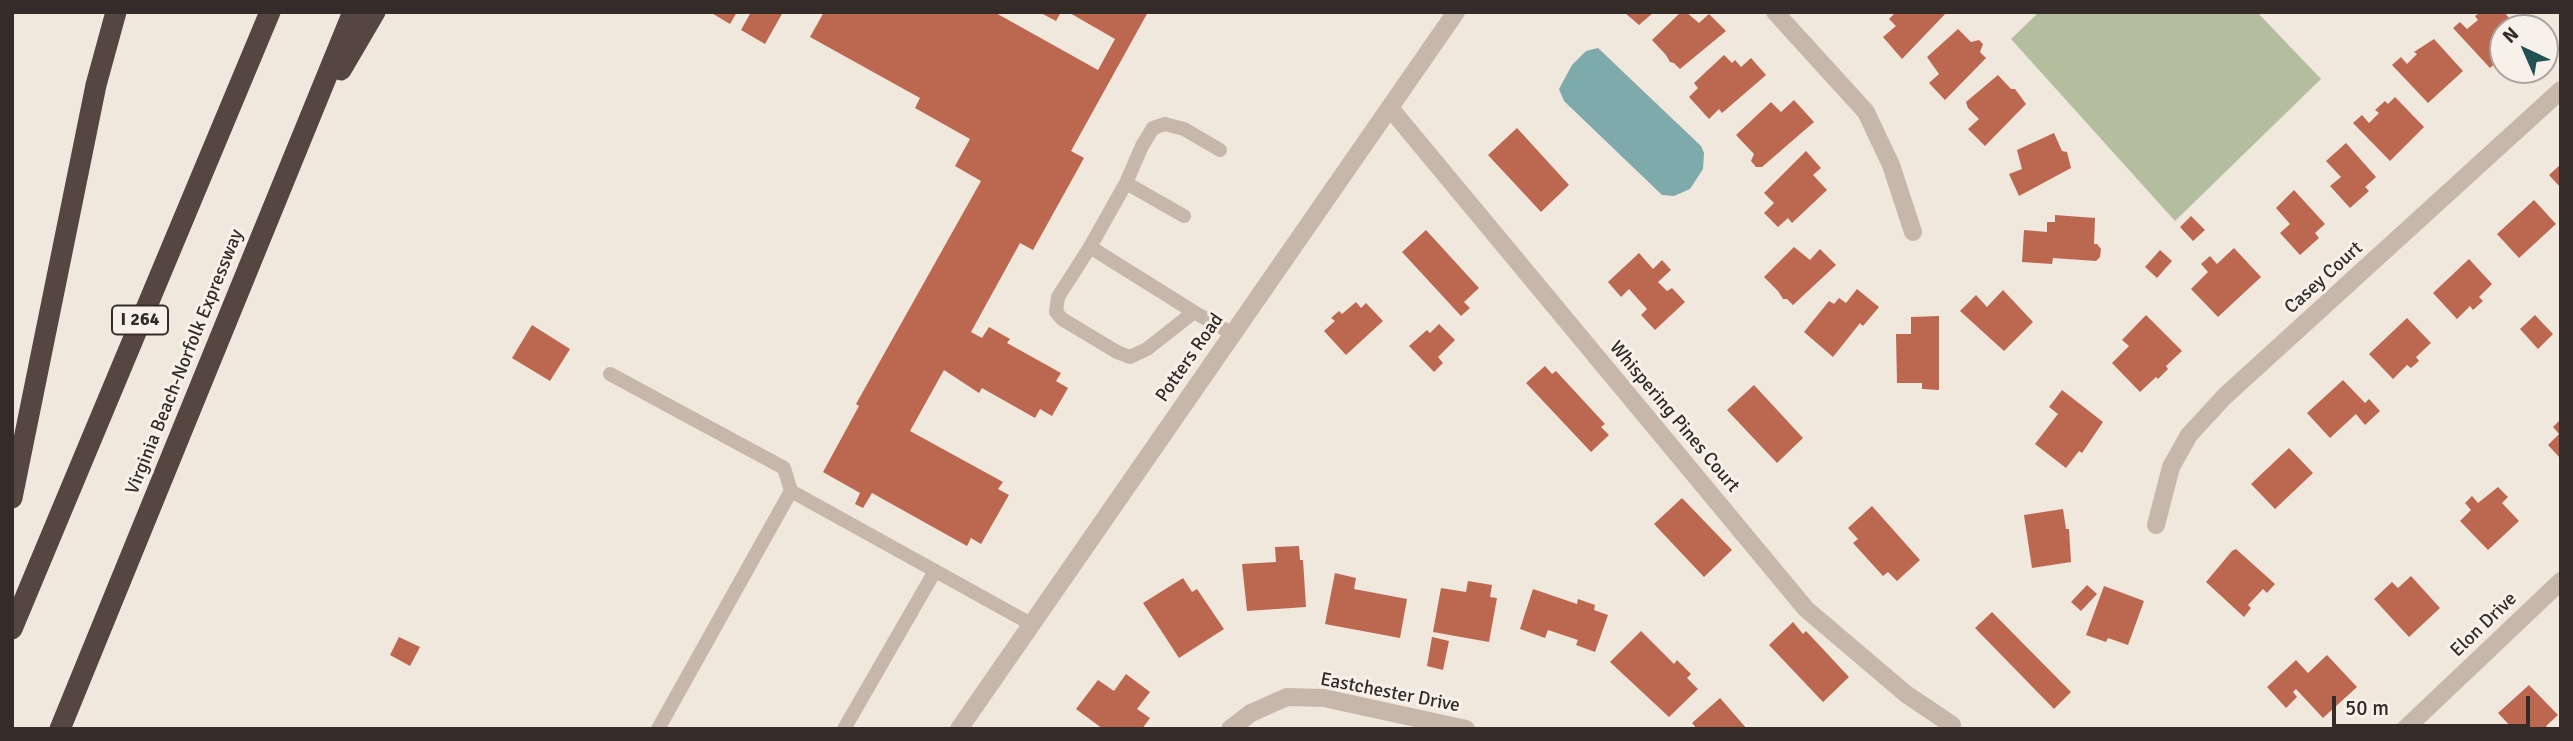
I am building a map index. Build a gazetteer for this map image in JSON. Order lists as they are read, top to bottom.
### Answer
{
  "streets": {
    "highway": ["I 264", "Virginia Beach-Norfolk Expressway"],
    "street": [
      "Casey Court",
      "Potters Road",
      "Whispering Pines Court",
      "Elon Drive",
      "Eastchester Drive"
    ]
  },
  "crossings": [
    ["Potters Road", "Whispering Pines Court"]
  ],
  "scale_bar": "50 m",
  "north": "top left"
}
